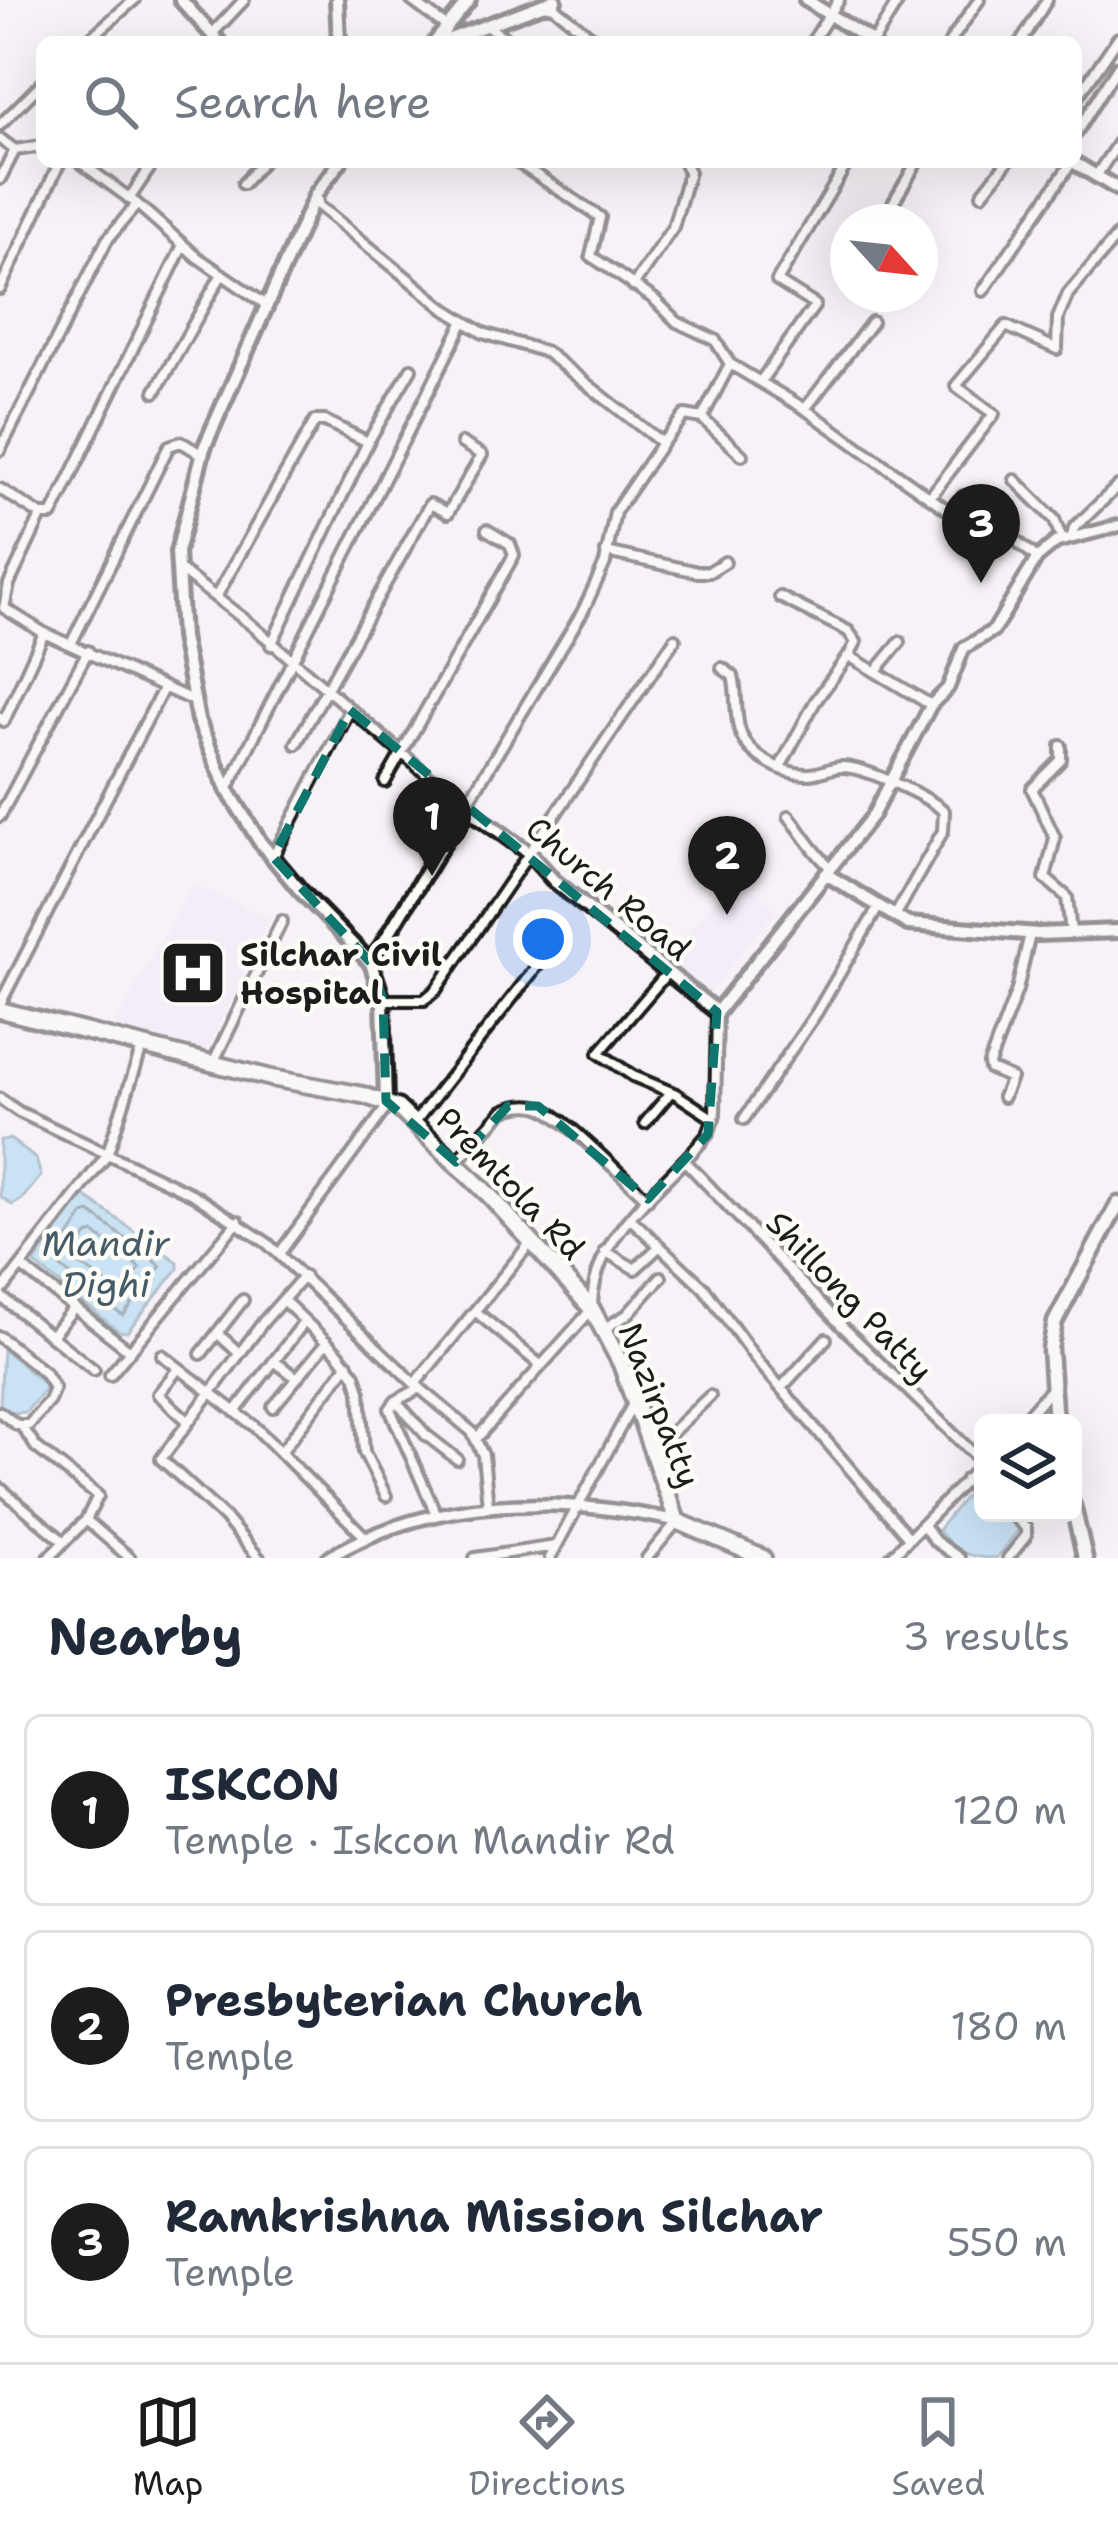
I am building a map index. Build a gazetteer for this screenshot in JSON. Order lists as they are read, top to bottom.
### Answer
{
  "streets": {
    "highway": ["Premtola Rd", "Nazirpatty"],
    "main road": ["Church Road"],
    "street": ["Shillong Patty"]
  },
  "crossings": [
    ["Premtola Rd", "Nazirpatty"]
  ],
  "water": ["Mandir Dighi"],
  "places": {
    "hospital": ["Silchar Civil Hospital"]
  },
  "north": "bottom right",
  "page": {
    "search": "Search here",
    "pins": ["3", "1", "2"],
    "heading": ["Nearby", "3 results"],
    "list": [
      {
        "mark": "1",
        "name": "ISKCON",
        "note": "Temple · Iskcon Mandir Rd",
        "value": "120 m"
      },
      {
        "mark": "2",
        "name": "Presbyterian Church",
        "note": "Temple",
        "value": "180 m"
      },
      {
        "mark": "3",
        "name": "Ramkrishna Mission Silchar",
        "note": "Temple",
        "value": "550 m"
      }
    ],
    "nav": ["Map", "Directions", "Saved"]
  }
}
